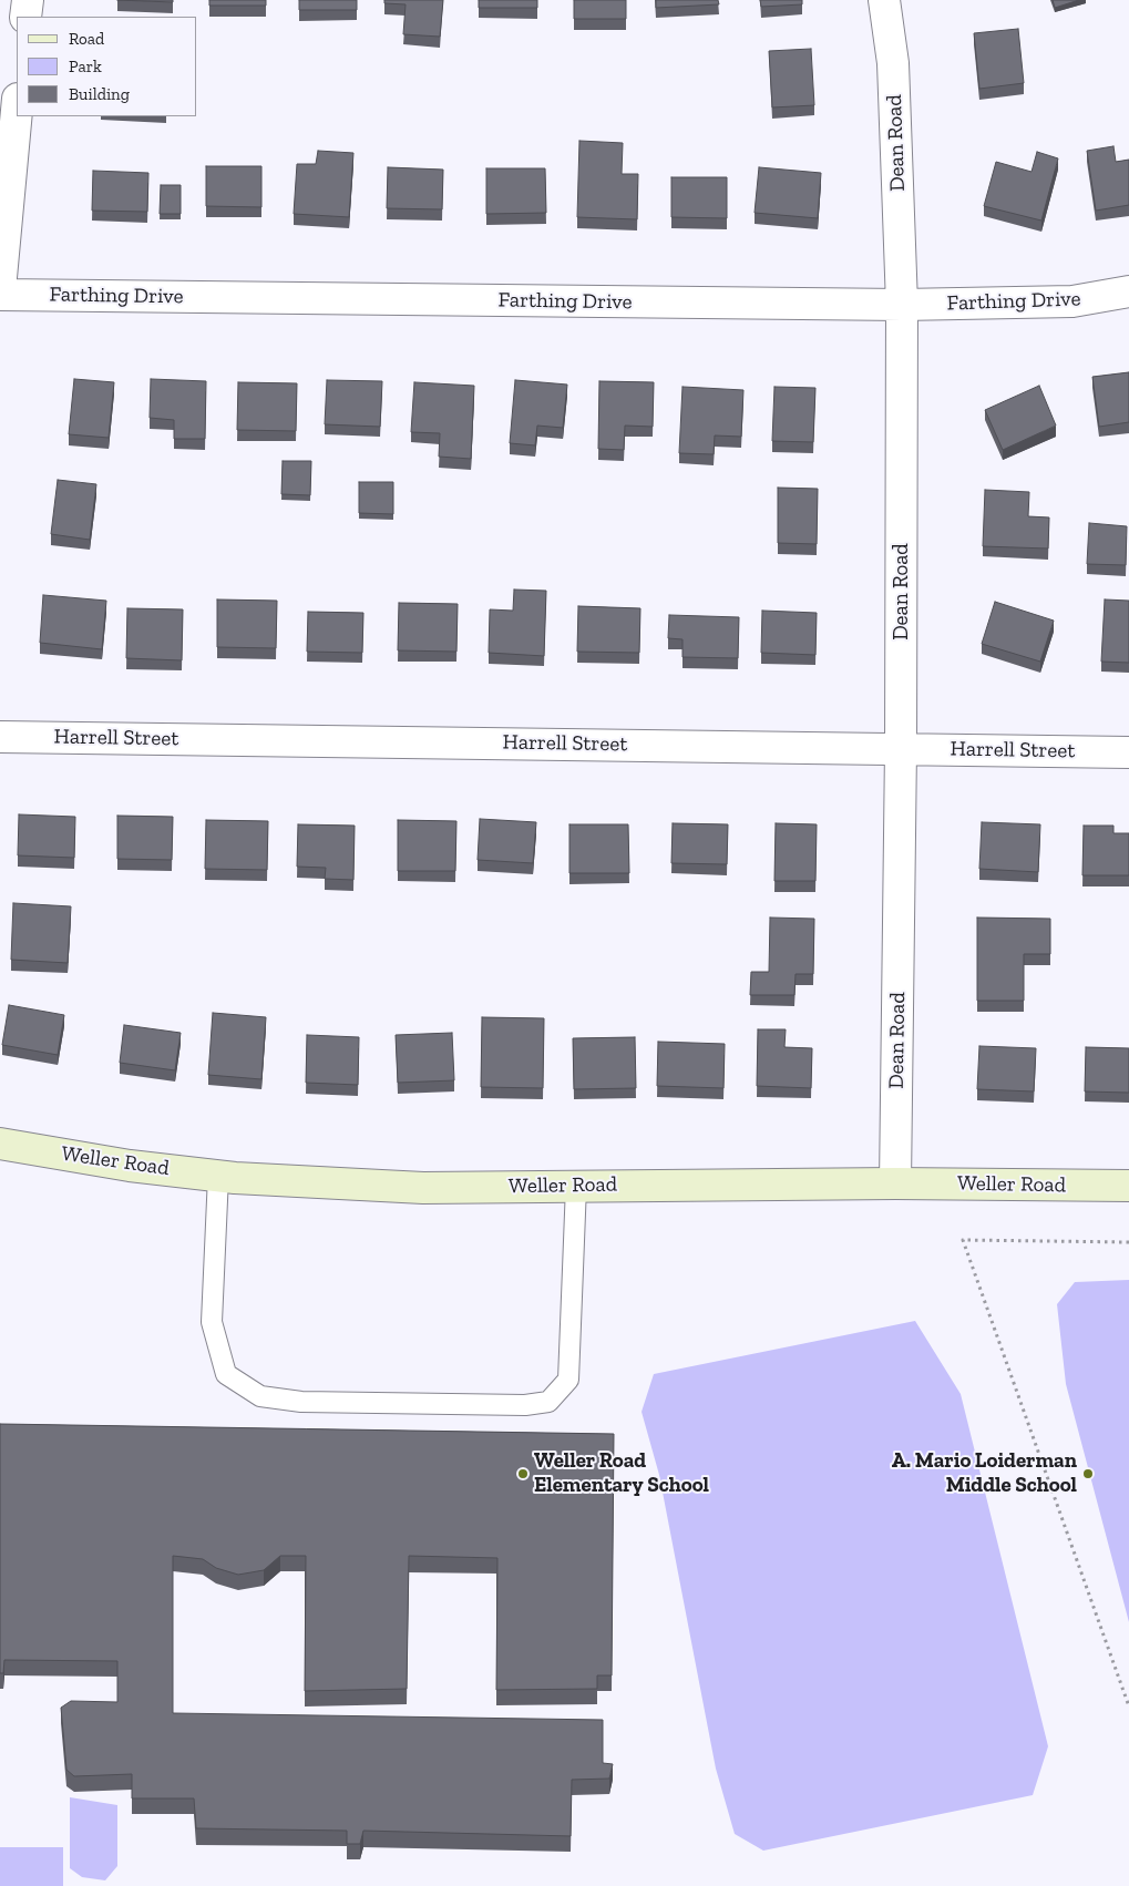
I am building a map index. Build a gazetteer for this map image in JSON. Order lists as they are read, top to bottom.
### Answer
{
  "streets": {
    "street": [
      "Dean Road",
      "Farthing Drive",
      "Harrell Street",
      "Weller Road"
    ]
  },
  "crossings": [
    ["Dean Road", "Farthing Drive"],
    ["Dean Road", "Harrell Street"],
    ["Dean Road", "Weller Road"]
  ],
  "places": ["Weller Road Elementary School", "A. Mario Loiderman Middle School"],
  "legend": ["Road", "Park", "Building"]
}
